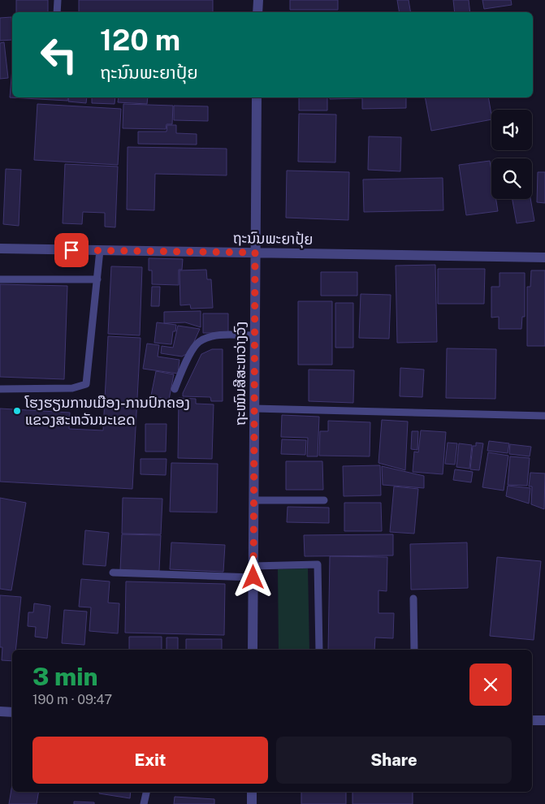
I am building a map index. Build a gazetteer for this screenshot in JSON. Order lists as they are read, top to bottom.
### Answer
{
  "streets": {
    "street": ["ຖະນົນພະຍາປຸ້ຍ", "ຖະໜົນສີສະຫວ່າງວົງ"]
  },
  "crossings": [
    ["ຖະນົນພະຍາປຸ້ຍ", "ຖະໜົນສີສະຫວ່າງວົງ"]
  ],
  "places": ["ໂຮງຮຽນການເມືອງ-ການປົກຄອງ ແຂວງສະຫວັນນະເຂດ"],
  "page": {
    "turn": ["120 m", "ຖະນົນພະຍາປຸ້ຍ"],
    "heading": ["3 min", "190 m · 09:47"],
    "buttons": ["Exit", "Share"]
  }
}
